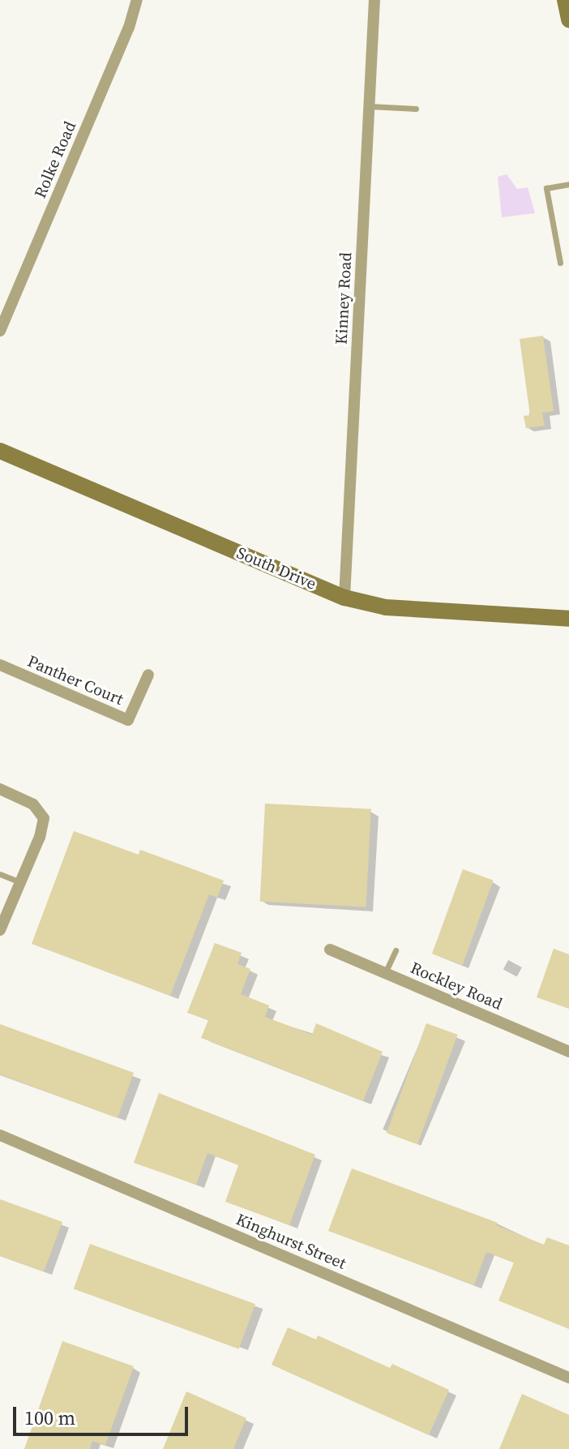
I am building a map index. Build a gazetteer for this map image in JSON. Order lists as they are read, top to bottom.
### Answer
{
  "streets": {
    "street": [
      "Rolke Road",
      "Kinney Road",
      "South Drive",
      "Panther Court",
      "Rockley Road",
      "Kinghurst Street"
    ]
  },
  "crossings": [
    ["Kinney Road", "South Drive"]
  ],
  "scale_bar": "100 m"
}
